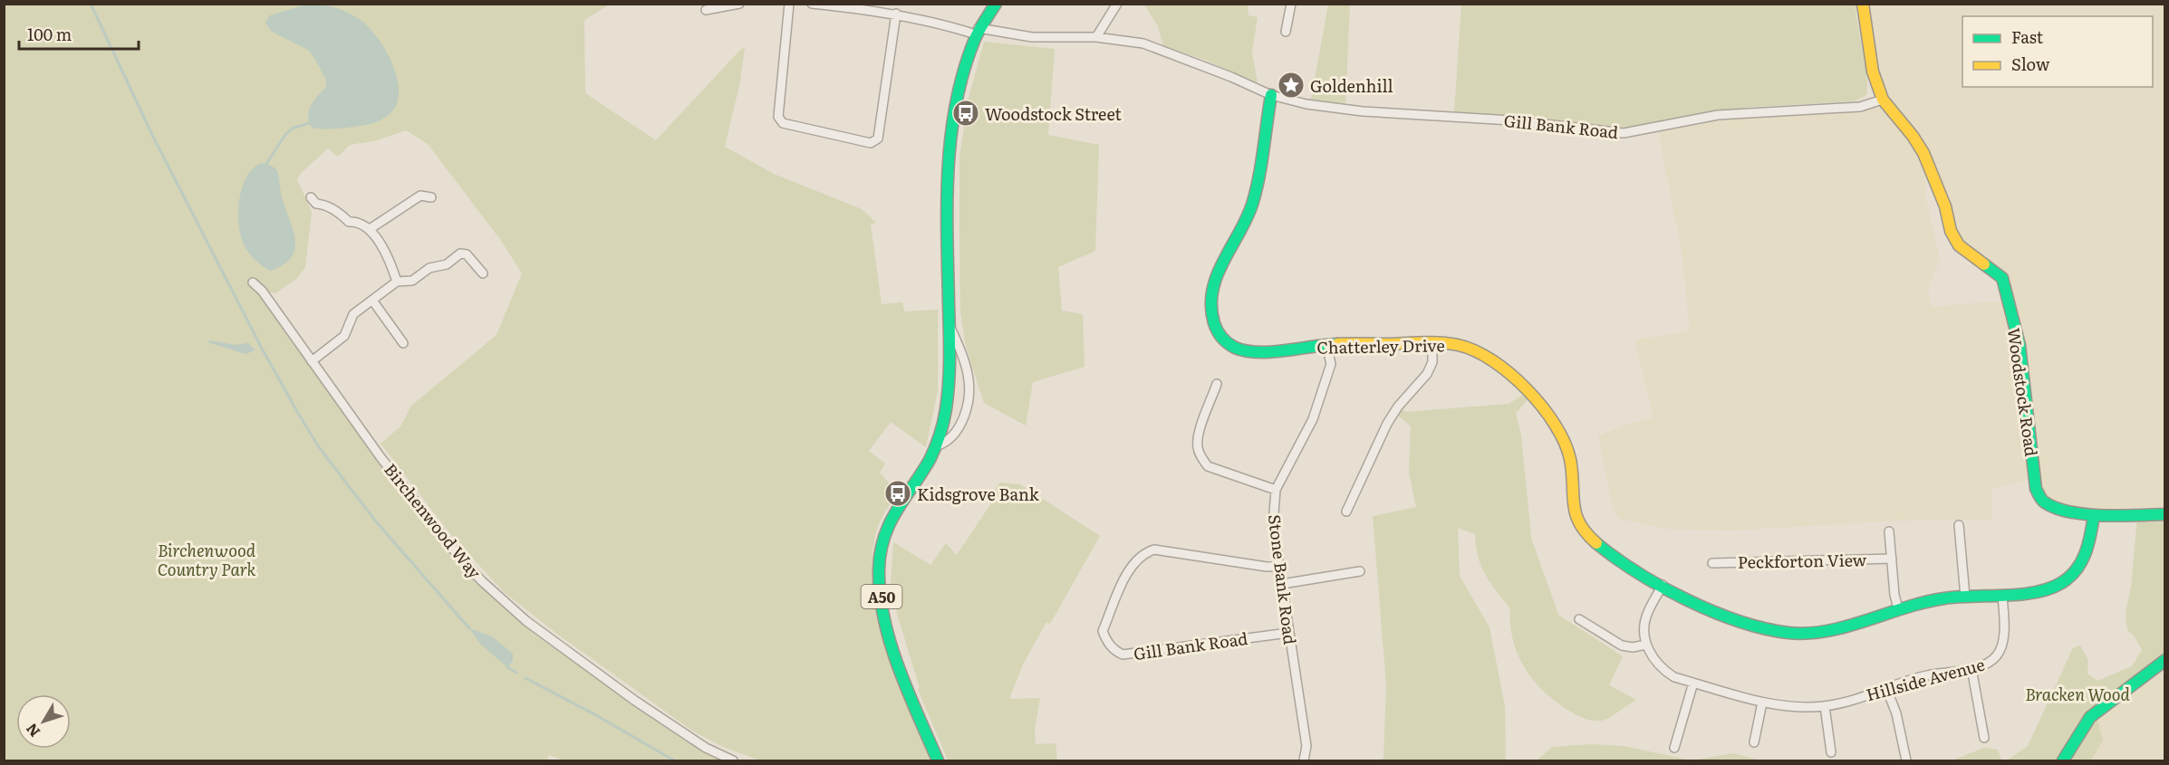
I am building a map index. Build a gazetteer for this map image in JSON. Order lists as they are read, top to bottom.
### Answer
{
  "streets": {
    "street": [
      "Gill Bank Road",
      "Chatterley Drive",
      "Woodstock Road",
      "Birchenwood Way",
      "Peckforton View",
      "Stone Bank Road",
      "A50",
      "Hillside Avenue"
    ]
  },
  "crossings": [
    ["Gill Bank Road", "Chatterley Drive"],
    ["Gill Bank Road", "Woodstock Road"],
    ["Gill Bank Road", "Stone Bank Road"],
    ["Chatterley Drive", "Woodstock Road"],
    ["Chatterley Drive", "Peckforton View"],
    ["Chatterley Drive", "Stone Bank Road"],
    ["Chatterley Drive", "Hillside Avenue"]
  ],
  "parks": ["Birchenwood Country Park", "Bracken Wood"],
  "places": {
    "place": ["Goldenhill"],
    "bus stop": ["Woodstock Street", "Kidsgrove Bank"]
  },
  "legend": ["Fast", "Slow"],
  "scale_bar": "100 m",
  "north": "bottom left"
}
